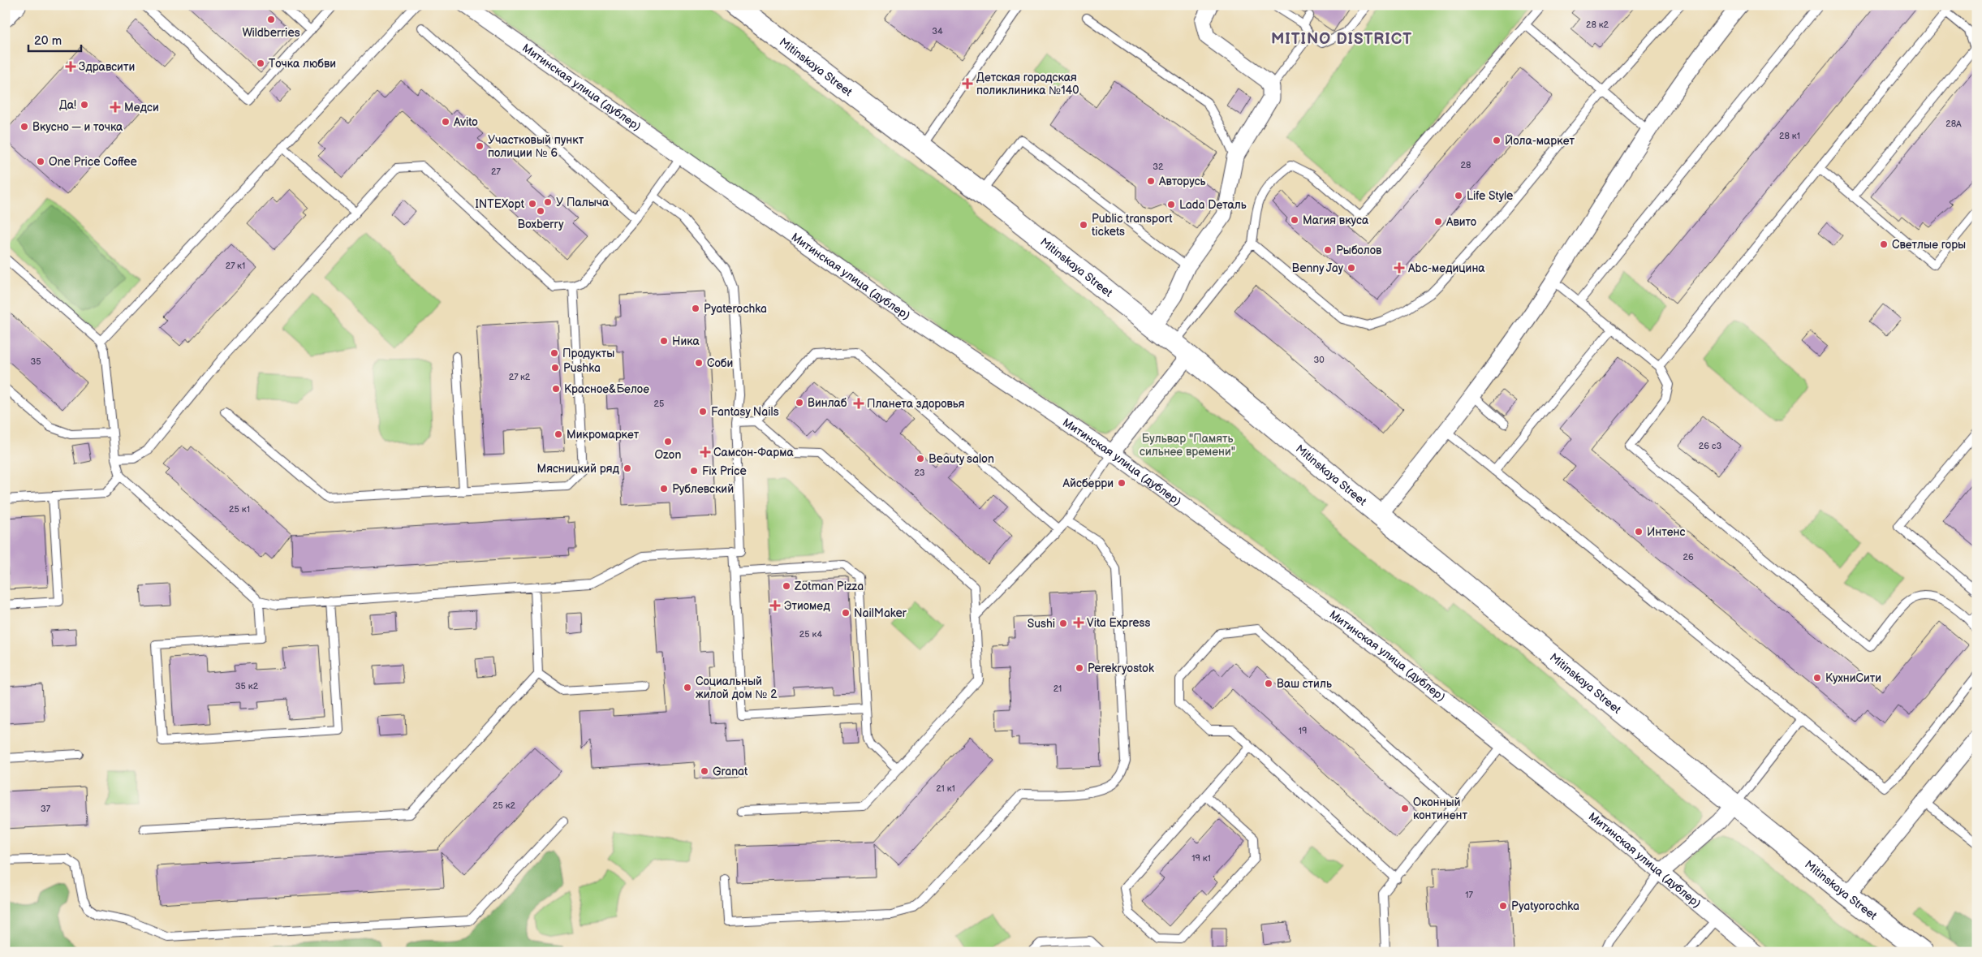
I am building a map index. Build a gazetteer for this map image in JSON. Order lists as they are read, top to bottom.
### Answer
{
  "streets": {
    "main road": ["Mitinskaya Street"],
    "street": ["Митинская улица (дублер)"]
  },
  "districts": ["MITINO DISTRICT"],
  "parks": ["Бульвар \"Память сильнее времени\""],
  "places": {
    "other": [
      "Wildberries",
      "Точка любви",
      "Да!",
      "Avito",
      "Вкусно — и точка",
      "Йола-маркет",
      "Участковый пункт полиции № 6",
      "One Price Coffee",
      "Авторусь",
      "Life Style",
      "У Палыча",
      "INTEXopt",
      "Lada Dеталь",
      "Boxberry",
      "Магия вкуса",
      "Авито",
      "Public transport tickets",
      "Светлые горы",
      "Рыболов",
      "Benny Jay",
      "Pyaterochka",
      "Ника",
      "Продукты",
      "Соби",
      "Pushka",
      "Красное&Белое",
      "Винлаб",
      "Fantasy Nails",
      "Микромаркет",
      "Ozon",
      "Beauty salon",
      "Мясницкий ряд",
      "Fix Price",
      "Айсберри",
      "Рублевский",
      "Интенс",
      "Zotman Pizza",
      "NailMaker",
      "Sushi",
      "Perekryostok",
      "КухниСити",
      "Ваш стиль",
      "Социальный жилой дом № 2",
      "Granat",
      "Оконный континент",
      "Pyatyorochka"
    ],
    "health": [
      "Здравсити",
      "Детская городская поликлиника №140",
      "Медси",
      "Abc-медицина",
      "Планета здоровья",
      "Самсон-Фарма",
      "Этиомед",
      "Vita Express"
    ]
  },
  "house_numbers": [
    "28 к2",
    "34",
    "28А",
    "28 к1",
    "28",
    "32",
    "27",
    "27 к1",
    "30",
    "35",
    "27 к2",
    "25",
    "26 с3",
    "23",
    "25 к1",
    "26",
    "25 к4",
    "35 к2",
    "21",
    "19",
    "21 к1",
    "25 к2",
    "37",
    "19 к1",
    "17"
  ],
  "scale_bar": "20 m"
}
